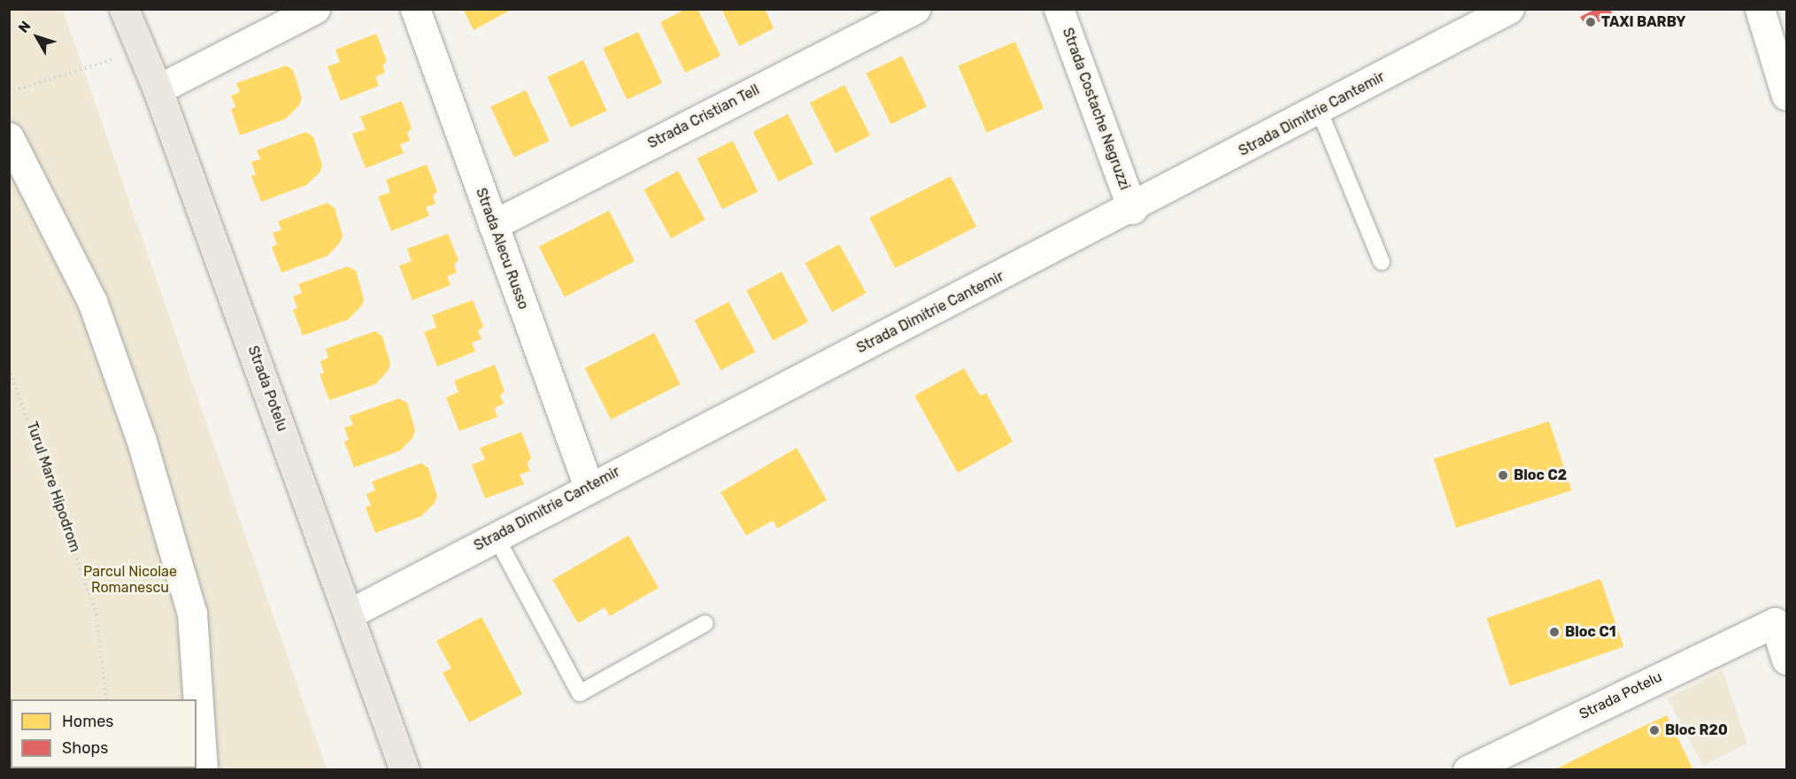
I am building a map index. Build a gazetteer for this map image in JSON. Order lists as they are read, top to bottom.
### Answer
{
  "streets": {
    "main road": ["Strada Potelu"],
    "street": [
      "Strada Costache Negruzzi",
      "Strada Dimitrie Cantemir",
      "Strada Cristian Tell",
      "Strada Alecu Russo"
    ],
    "path": ["Turul Mare Hipodrom"]
  },
  "crossings": [
    ["Strada Costache Negruzzi", "Strada Dimitrie Cantemir"],
    ["Strada Dimitrie Cantemir", "Strada Alecu Russo"],
    ["Strada Dimitrie Cantemir", "Strada Potelu"],
    ["Strada Cristian Tell", "Strada Alecu Russo"]
  ],
  "parks": ["Parcul Nicolae Romanescu"],
  "places": [
    "TAXI BARBY",
    "Bloc C2",
    "Bloc C1",
    "Bloc R20"
  ],
  "legend": ["Homes", "Shops"],
  "north": "top left"
}
